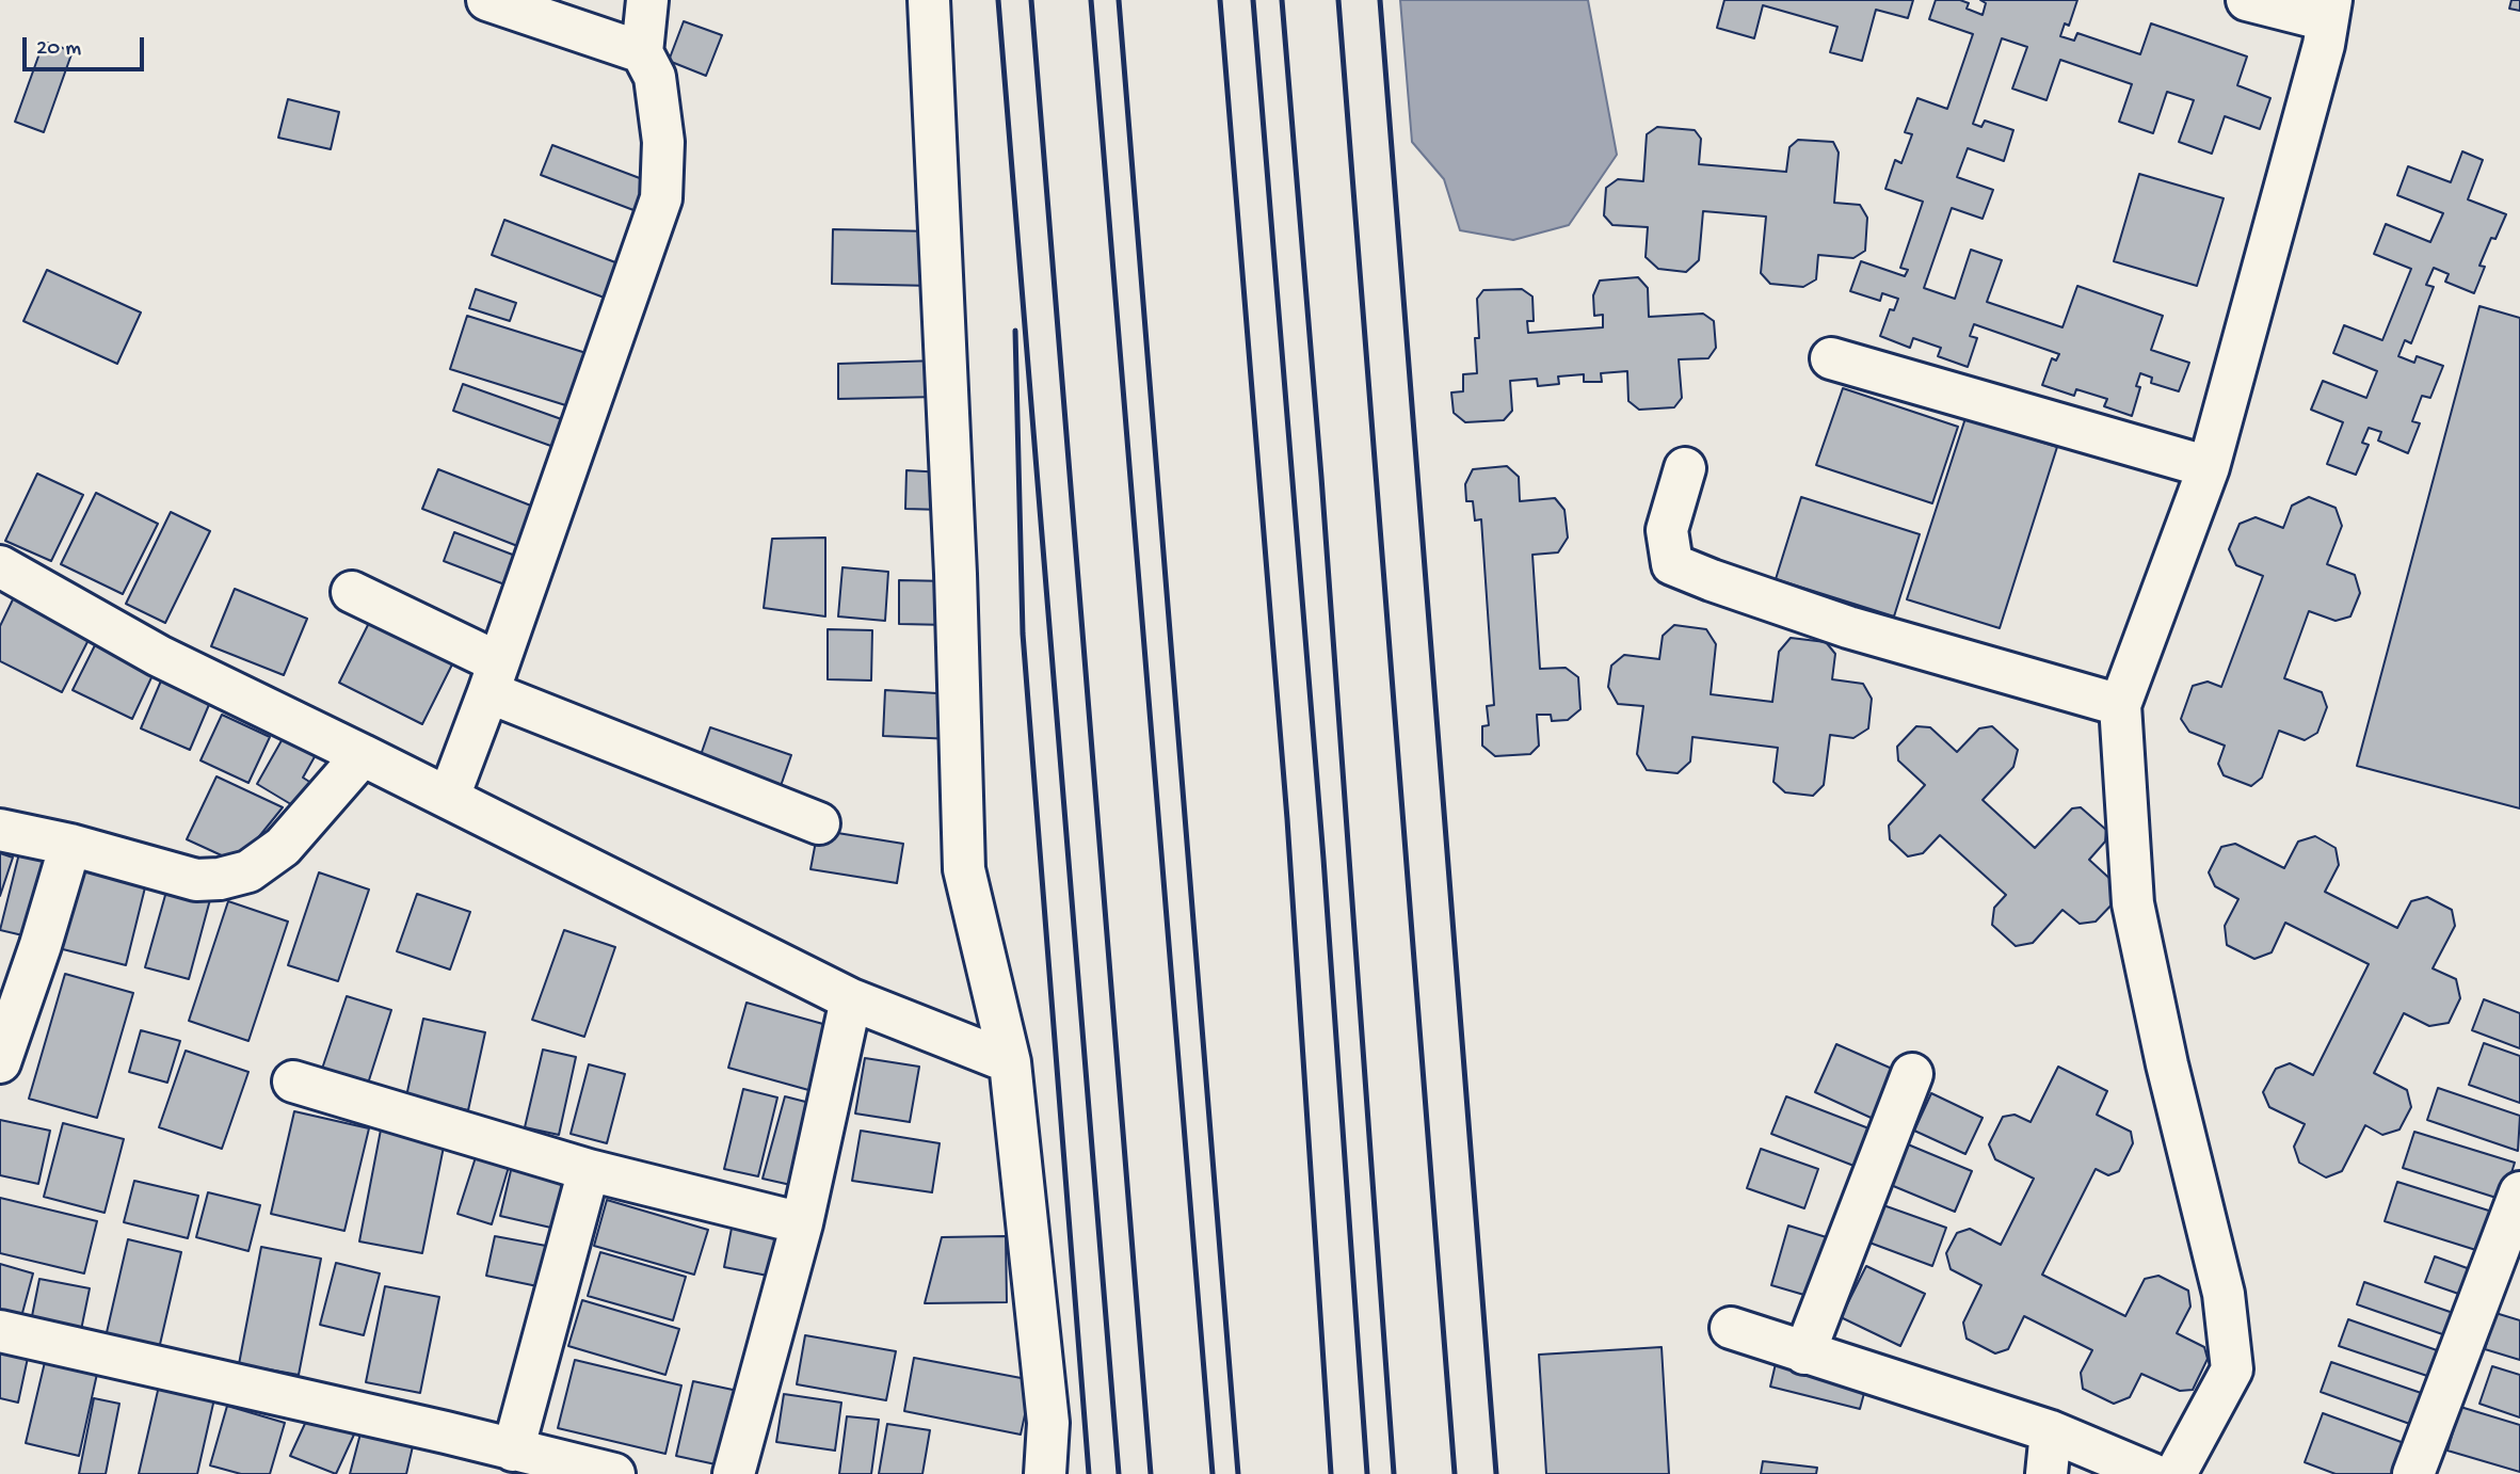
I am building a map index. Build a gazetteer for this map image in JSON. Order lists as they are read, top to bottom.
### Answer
{
  "scale_bar": "20 m"
}
